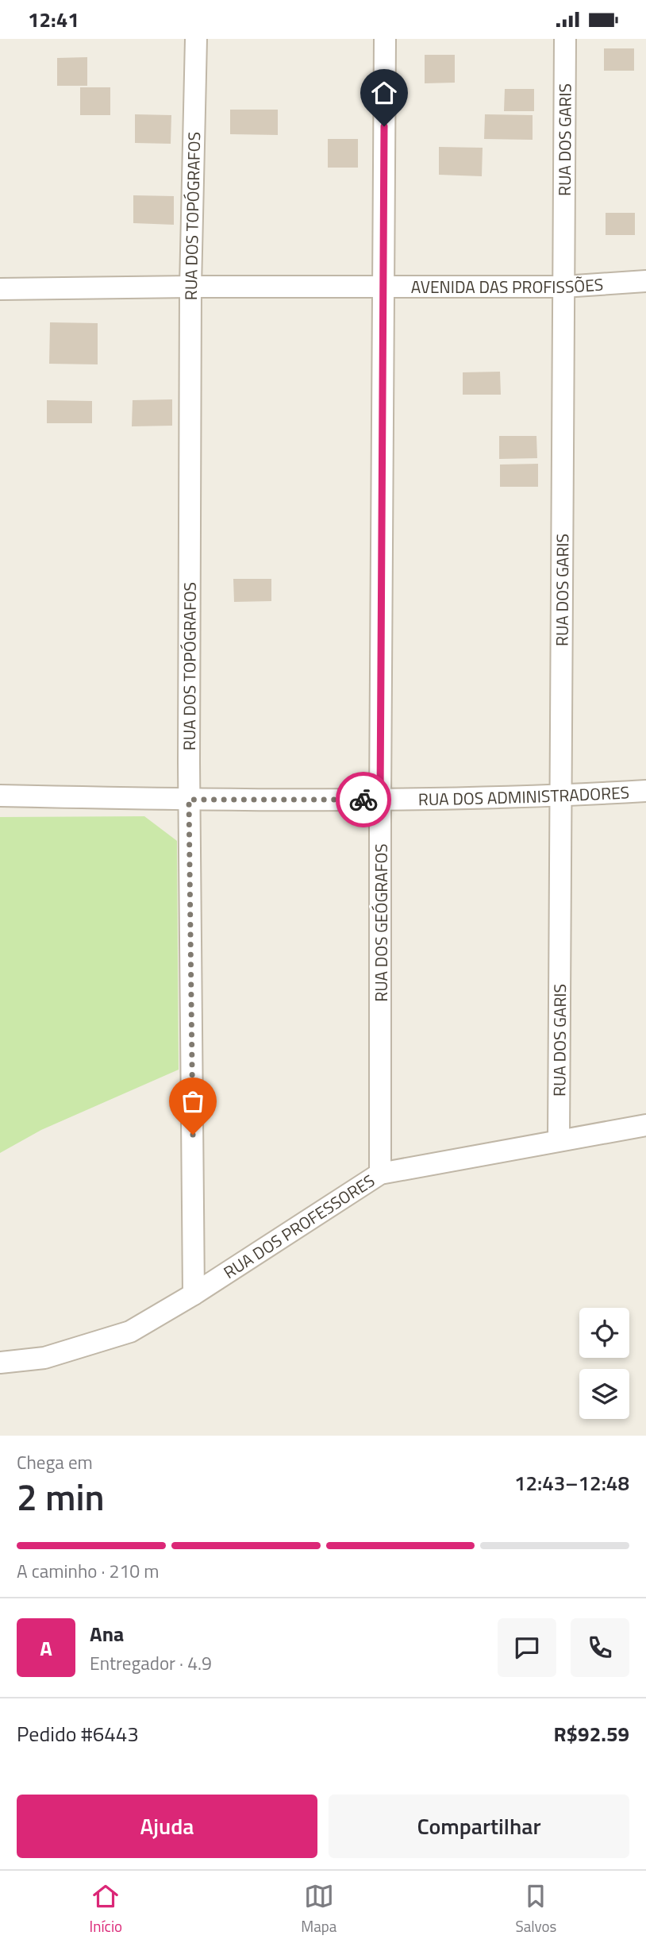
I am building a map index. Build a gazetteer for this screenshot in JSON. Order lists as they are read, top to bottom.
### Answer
{
  "streets": {
    "street": [
      "RUA DOS GARIS",
      "RUA DOS TOPÓGRAFOS",
      "AVENIDA DAS PROFISSÕES",
      "RUA DOS ADMINISTRADORES",
      "RUA DOS GEÓGRAFOS",
      "RUA DOS PROFESSORES"
    ]
  },
  "crossings": [
    ["RUA DOS GARIS", "AVENIDA DAS PROFISSÕES"],
    ["RUA DOS GARIS", "RUA DOS ADMINISTRADORES"],
    ["RUA DOS GARIS", "RUA DOS PROFESSORES"],
    ["RUA DOS TOPÓGRAFOS", "AVENIDA DAS PROFISSÕES"],
    ["RUA DOS TOPÓGRAFOS", "RUA DOS ADMINISTRADORES"],
    ["RUA DOS TOPÓGRAFOS", "RUA DOS PROFESSORES"],
    ["AVENIDA DAS PROFISSÕES", "RUA DOS GEÓGRAFOS"],
    ["RUA DOS ADMINISTRADORES", "RUA DOS GEÓGRAFOS"],
    ["RUA DOS GEÓGRAFOS", "RUA DOS PROFESSORES"]
  ],
  "page": {
    "status": "12:41",
    "heading": ["2 min", "Chega em", "12:43–12:48"],
    "panel": [
      "Ana",
      "Entregador · 4.9",
      "Pedido #6443",
      "R$92.59"
    ],
    "bar": "A caminho · 210 m",
    "round": "A",
    "buttons": ["Ajuda", "Compartilhar"],
    "tabs": ["Início", "Mapa", "Salvos"]
  }
}
